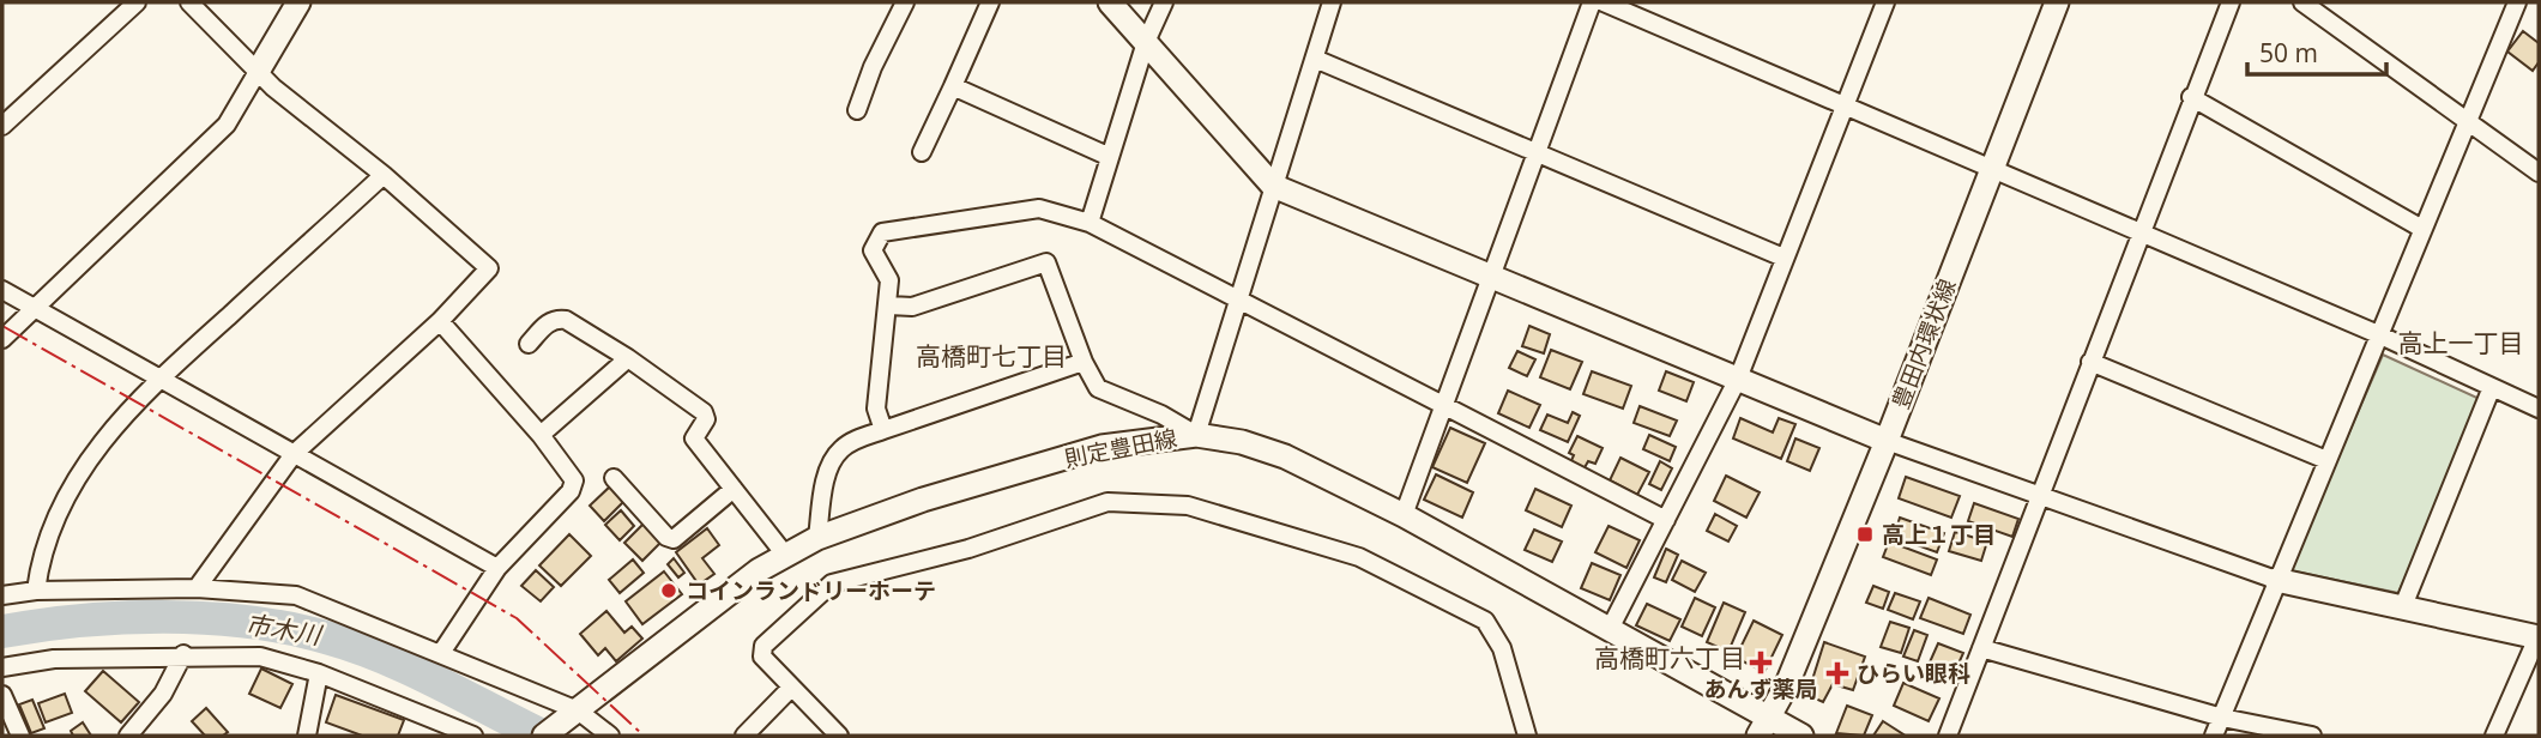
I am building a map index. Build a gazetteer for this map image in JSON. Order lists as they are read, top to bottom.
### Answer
{
  "streets": {
    "street": ["豊田内環状線", "則定豊田線"]
  },
  "crossings": [
    ["豊田内環状線", "則定豊田線"]
  ],
  "districts": ["高上一丁目", "高橋町七丁目", "高橋町六丁目"],
  "water": ["市木川"],
  "places": {
    "transit": ["高上１丁目"],
    "other": ["コインランドリーホーテ"],
    "health": ["あんず薬局", "ひらい眼科"]
  },
  "scale_bar": "50 m"
}
